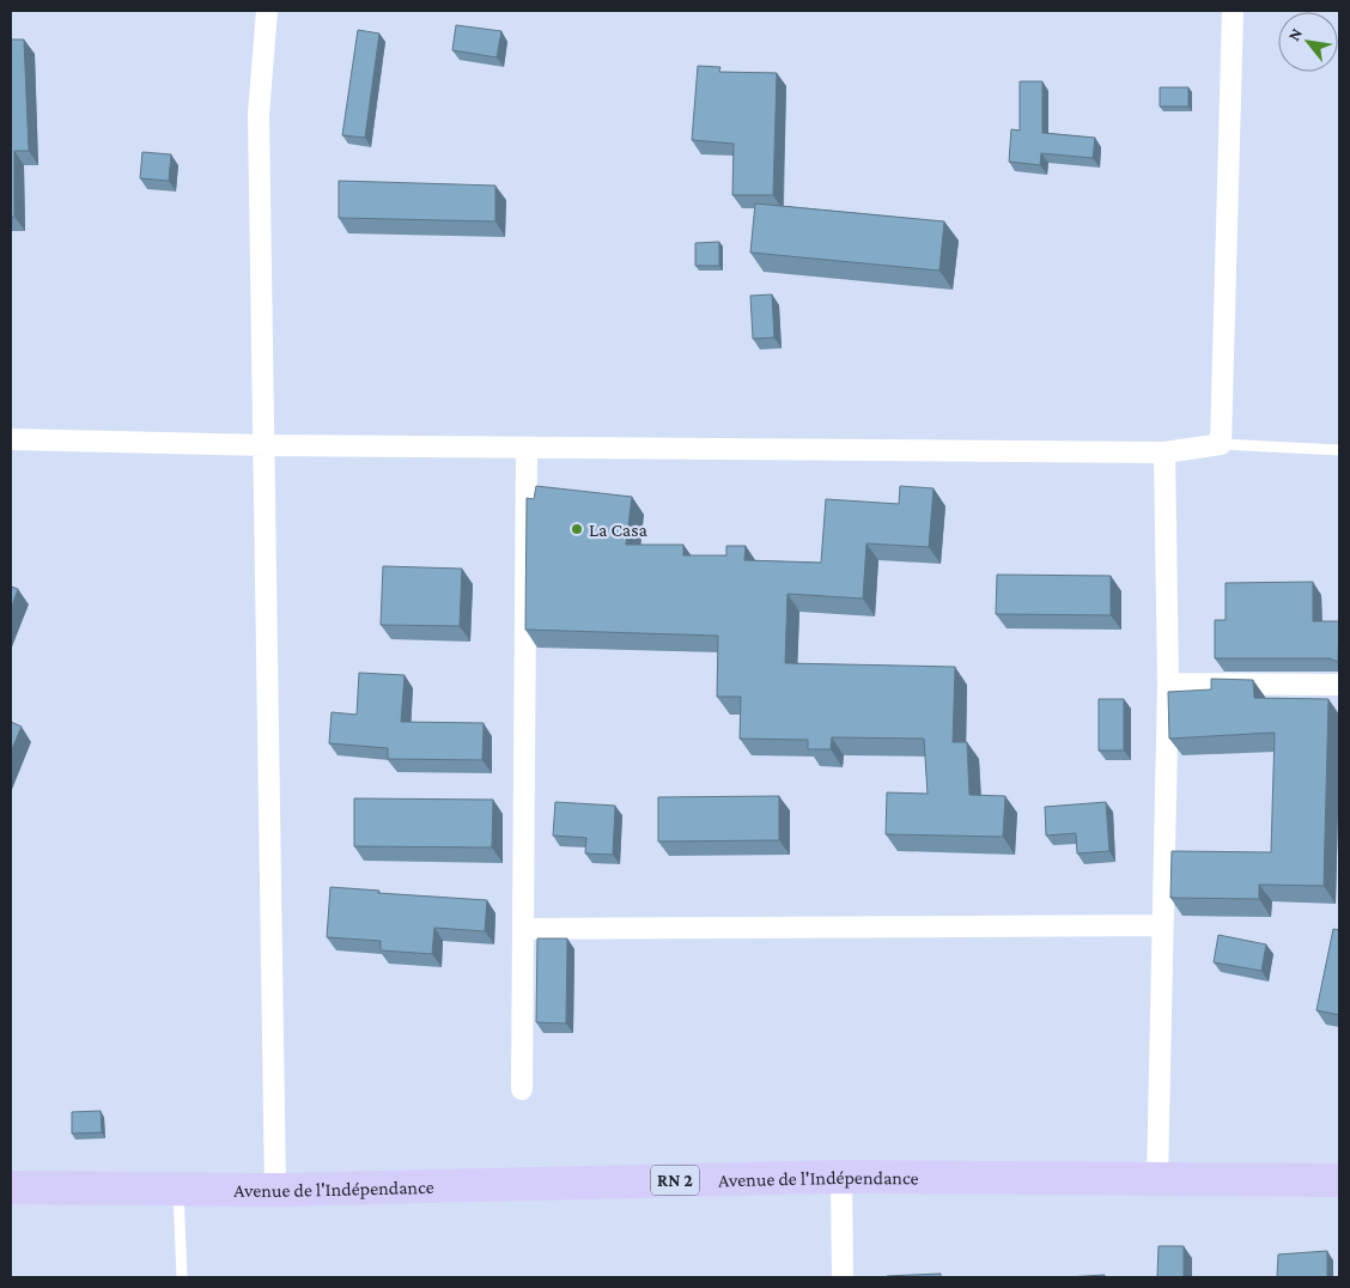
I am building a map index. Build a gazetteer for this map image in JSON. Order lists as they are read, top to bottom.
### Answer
{
  "streets": {
    "main road": ["Avenue de l'Indépendance", "RN 2"]
  },
  "places": ["La Casa"],
  "north": "top left"
}
